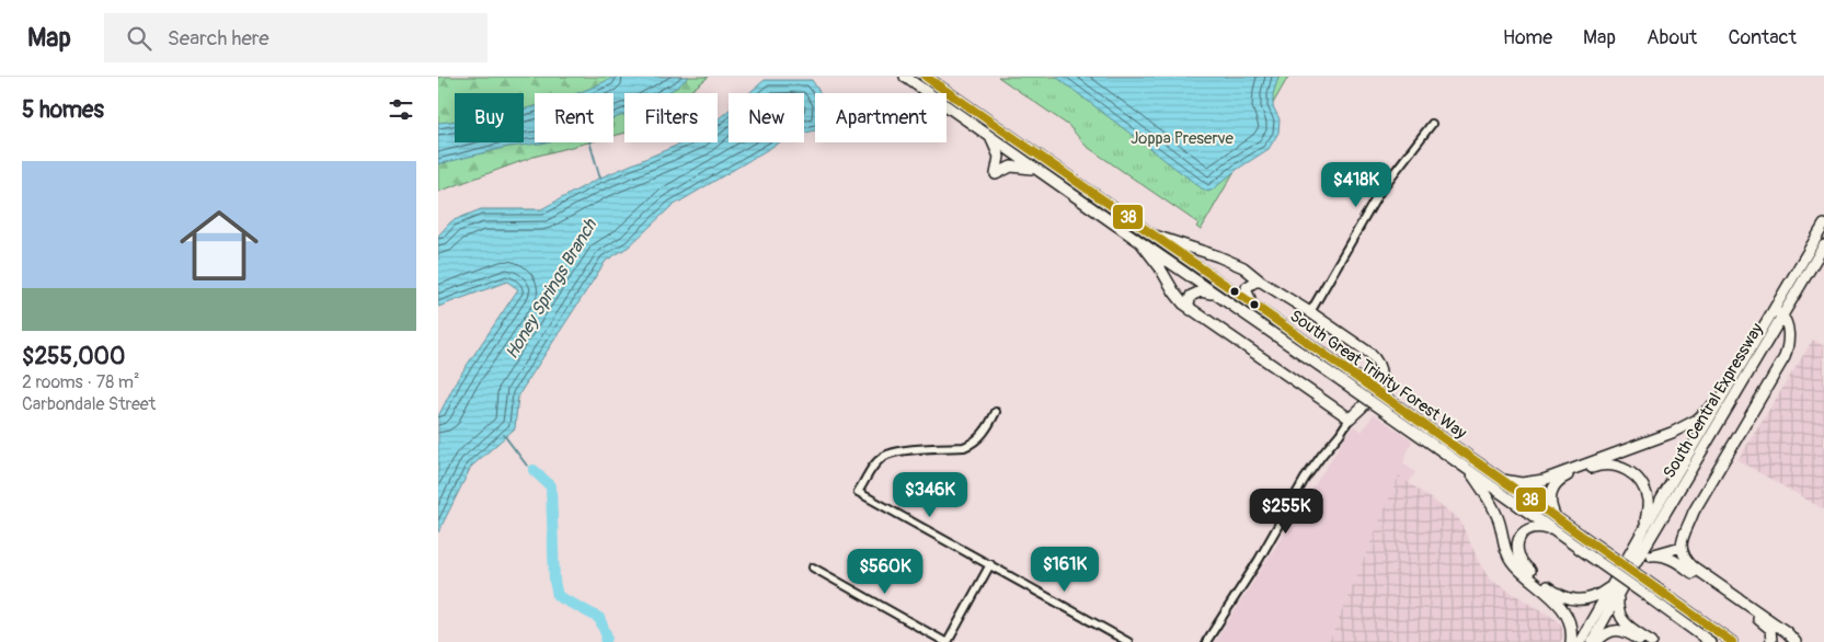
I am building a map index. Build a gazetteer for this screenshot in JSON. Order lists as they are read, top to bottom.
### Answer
{
  "streets": {
    "main road": ["South Great Trinity Forest Way", "South Central Expressway"]
  },
  "water": ["Honey Springs Branch"],
  "parks": ["Joppa Preserve"],
  "lines": ["transit line 38"],
  "page": {
    "header": "Map",
    "search": "Search here",
    "nav": [
      "Home",
      "Map",
      "About",
      "Contact"
    ],
    "heading": "5 homes",
    "chip": [
      "Buy",
      "Rent",
      "Filters",
      "New",
      "Apartment"
    ],
    "list": [
      {
        "name": "$255,000",
        "note": "2 rooms · 78 m² · Carbondale Street"
      }
    ],
    "price": [
      "$418K",
      "$346K",
      "$255K",
      "$161K",
      "$560K"
    ]
  }
}
